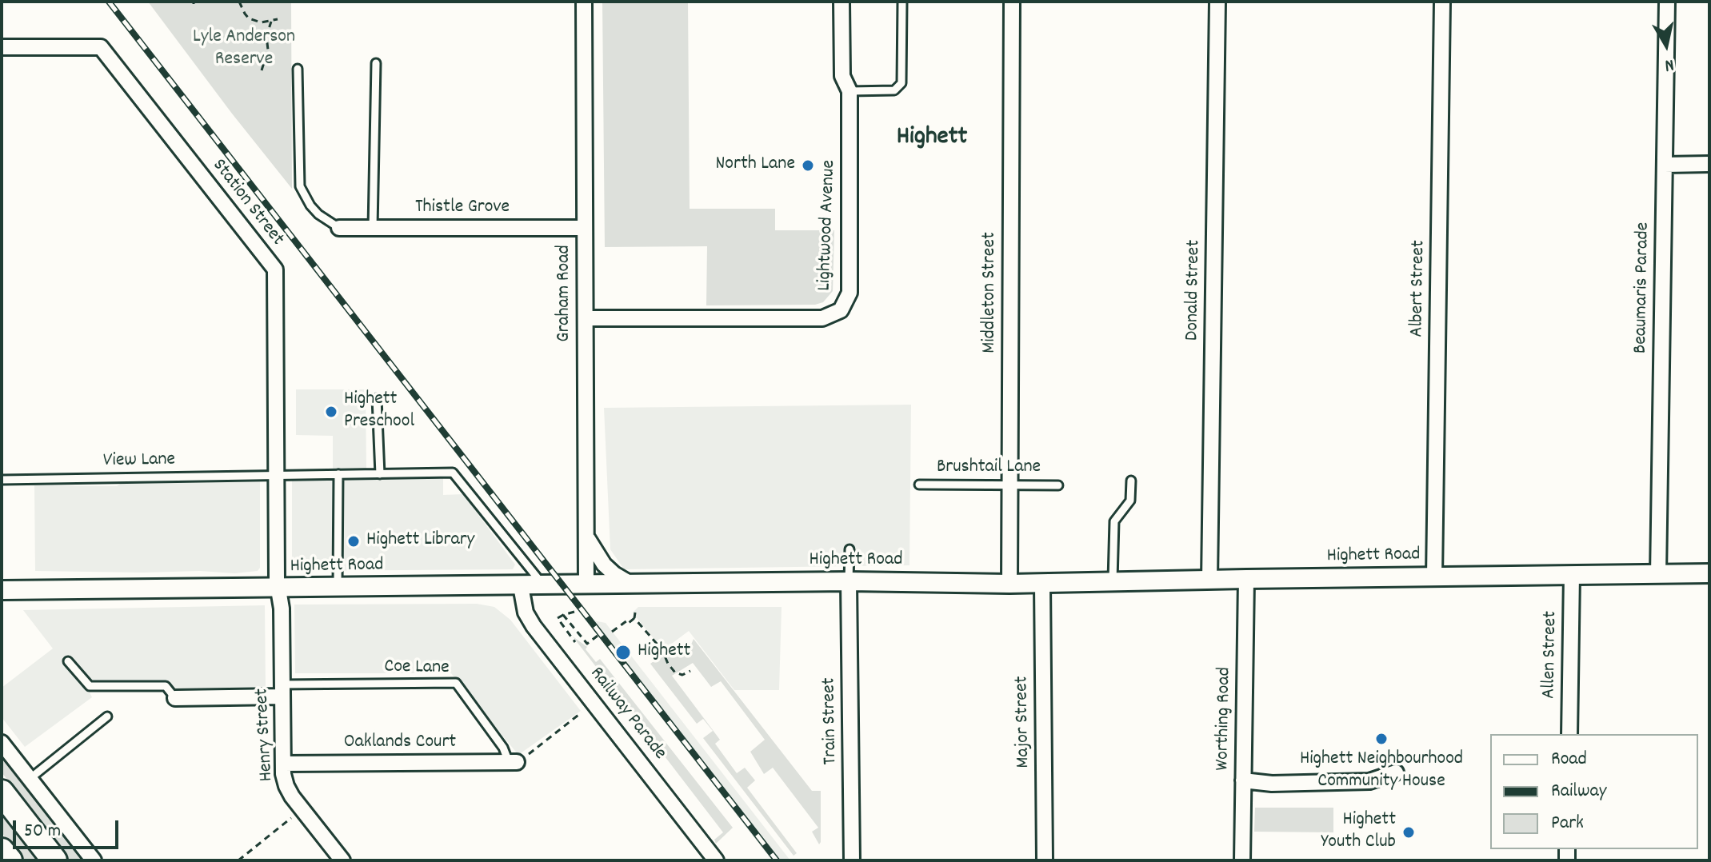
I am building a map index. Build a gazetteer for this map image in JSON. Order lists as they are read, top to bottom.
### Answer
{
  "streets": {
    "street": [
      "Station Street",
      "Thistle Grove",
      "Lightwood Avenue",
      "Beaumaris Parade",
      "Albert Street",
      "Donald Street",
      "Middleton Street",
      "Graham Road",
      "Highett Road",
      "Allen Street",
      "Railway Parade",
      "Worthing Road",
      "Train Street",
      "Major Street",
      "Henry Street",
      "Oaklands Court"
    ],
    "lane": ["View Lane", "Brushtail Lane", "Coe Lane"]
  },
  "crossings": [
    ["Station Street", "View Lane"],
    ["Station Street", "Highett Road"],
    ["Station Street", "Henry Street"],
    ["Thistle Grove", "Graham Road"],
    ["Lightwood Avenue", "Graham Road"],
    ["Beaumaris Parade", "Highett Road"],
    ["Albert Street", "Highett Road"],
    ["Donald Street", "Highett Road"],
    ["Middleton Street", "Brushtail Lane"],
    ["Middleton Street", "Highett Road"],
    ["Graham Road", "Highett Road"],
    ["View Lane", "Highett Road"],
    ["Highett Road", "Allen Street"],
    ["Highett Road", "Railway Parade"],
    ["Highett Road", "Worthing Road"],
    ["Highett Road", "Train Street"],
    ["Highett Road", "Major Street"],
    ["Highett Road", "Henry Street"],
    ["Coe Lane", "Henry Street"],
    ["Coe Lane", "Oaklands Court"],
    ["Henry Street", "Oaklands Court"]
  ],
  "districts": ["Highett"],
  "parks": ["Lyle Anderson Reserve"],
  "places": [
    "North Lane",
    "Highett Preschool",
    "Highett Library",
    "Highett",
    "Highett Neighbourhood Community House",
    "Highett Youth Club"
  ],
  "legend": ["Road", "Railway", "Park"],
  "scale_bar": "50 m",
  "north": "bottom"
}
